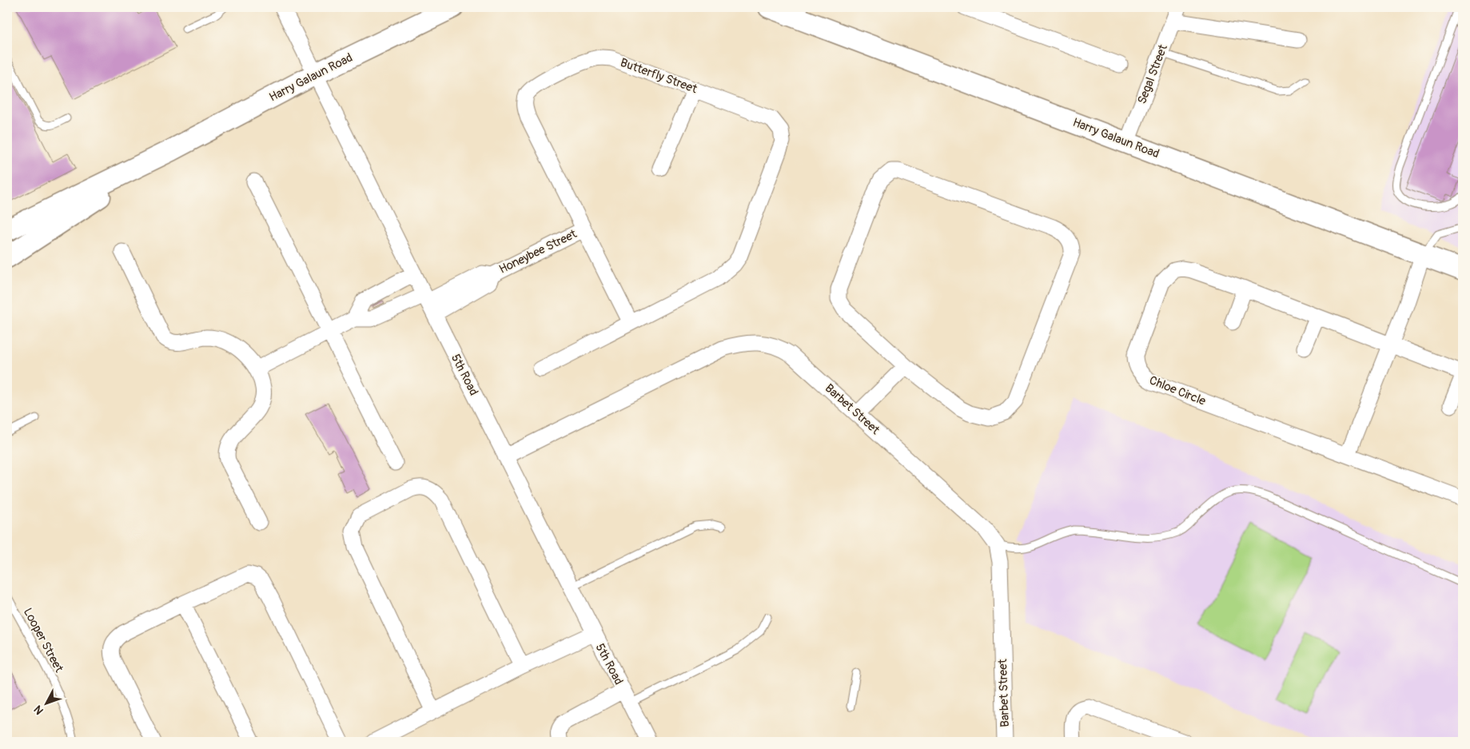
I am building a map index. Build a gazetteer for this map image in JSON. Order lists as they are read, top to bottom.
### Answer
{
  "streets": {
    "main road": ["Harry Galaun Road"],
    "street": [
      "Segal Street",
      "Butterfly Street",
      "Honeybee Street",
      "5th Road",
      "Chloe Circle",
      "Barbet Street"
    ],
    "lane": ["Looper Street"]
  },
  "crossings": [
    ["Segal Street", "Harry Galaun Road"],
    ["Butterfly Street", "Honeybee Street"],
    ["Harry Galaun Road", "5th Road"],
    ["Honeybee Street", "5th Road"],
    ["5th Road", "Barbet Street"]
  ],
  "north": "bottom left"
}
